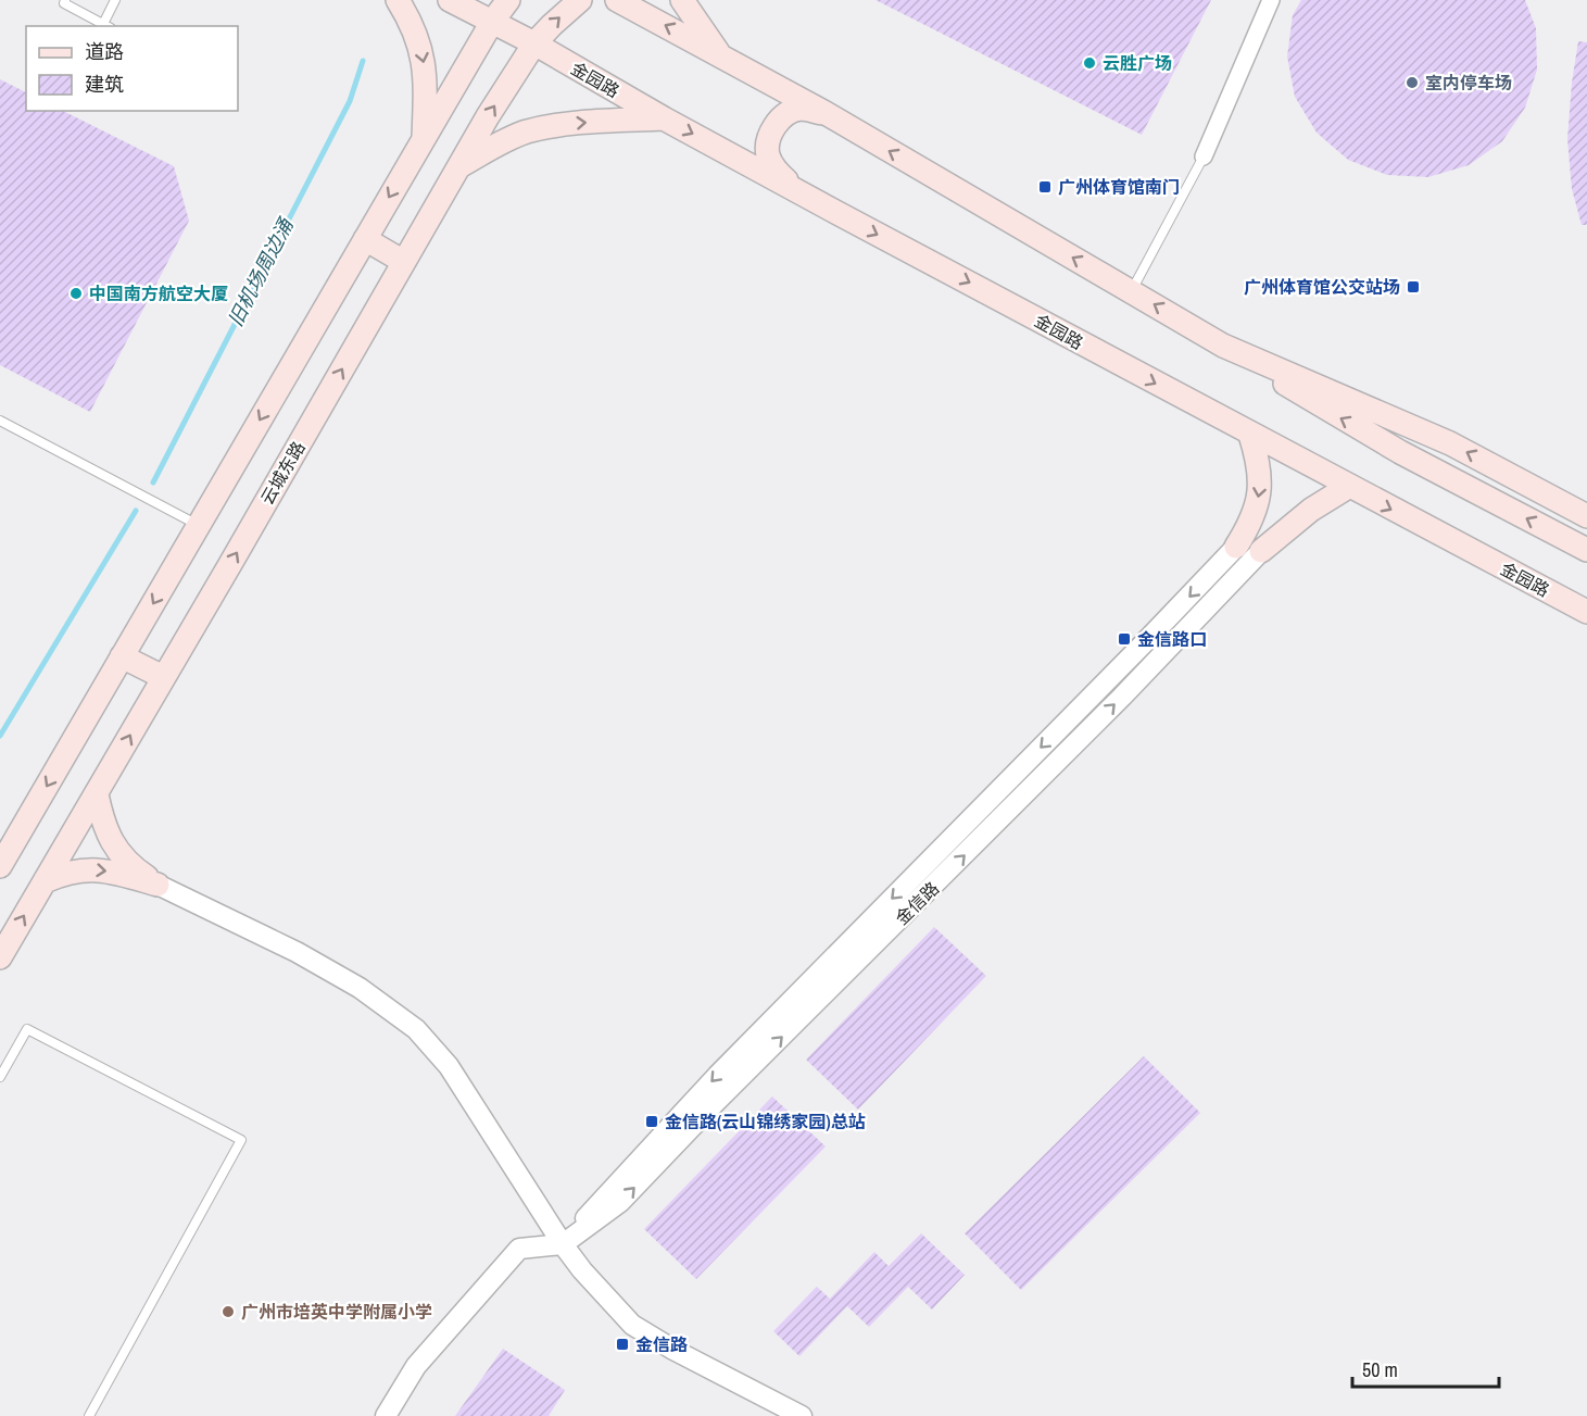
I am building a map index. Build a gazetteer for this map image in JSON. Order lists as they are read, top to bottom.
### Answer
{
  "streets": {
    "main road": ["金园路", "云城东路"],
    "street": ["金信路"]
  },
  "crossings": [
    ["金园路", "云城东路"]
  ],
  "water": ["旧机场周边涌"],
  "places": {
    "other": [
      "云胜广场",
      "室内停车场",
      "中国南方航空大厦",
      "广州市培英中学附属小学"
    ],
    "transit": [
      "广州体育馆南门",
      "广州体育馆公交站场",
      "金信路口",
      "金信路(云山锦绣家园)总站",
      "金信路"
    ]
  },
  "legend": ["道路", "建筑"],
  "scale_bar": "50 m"
}
